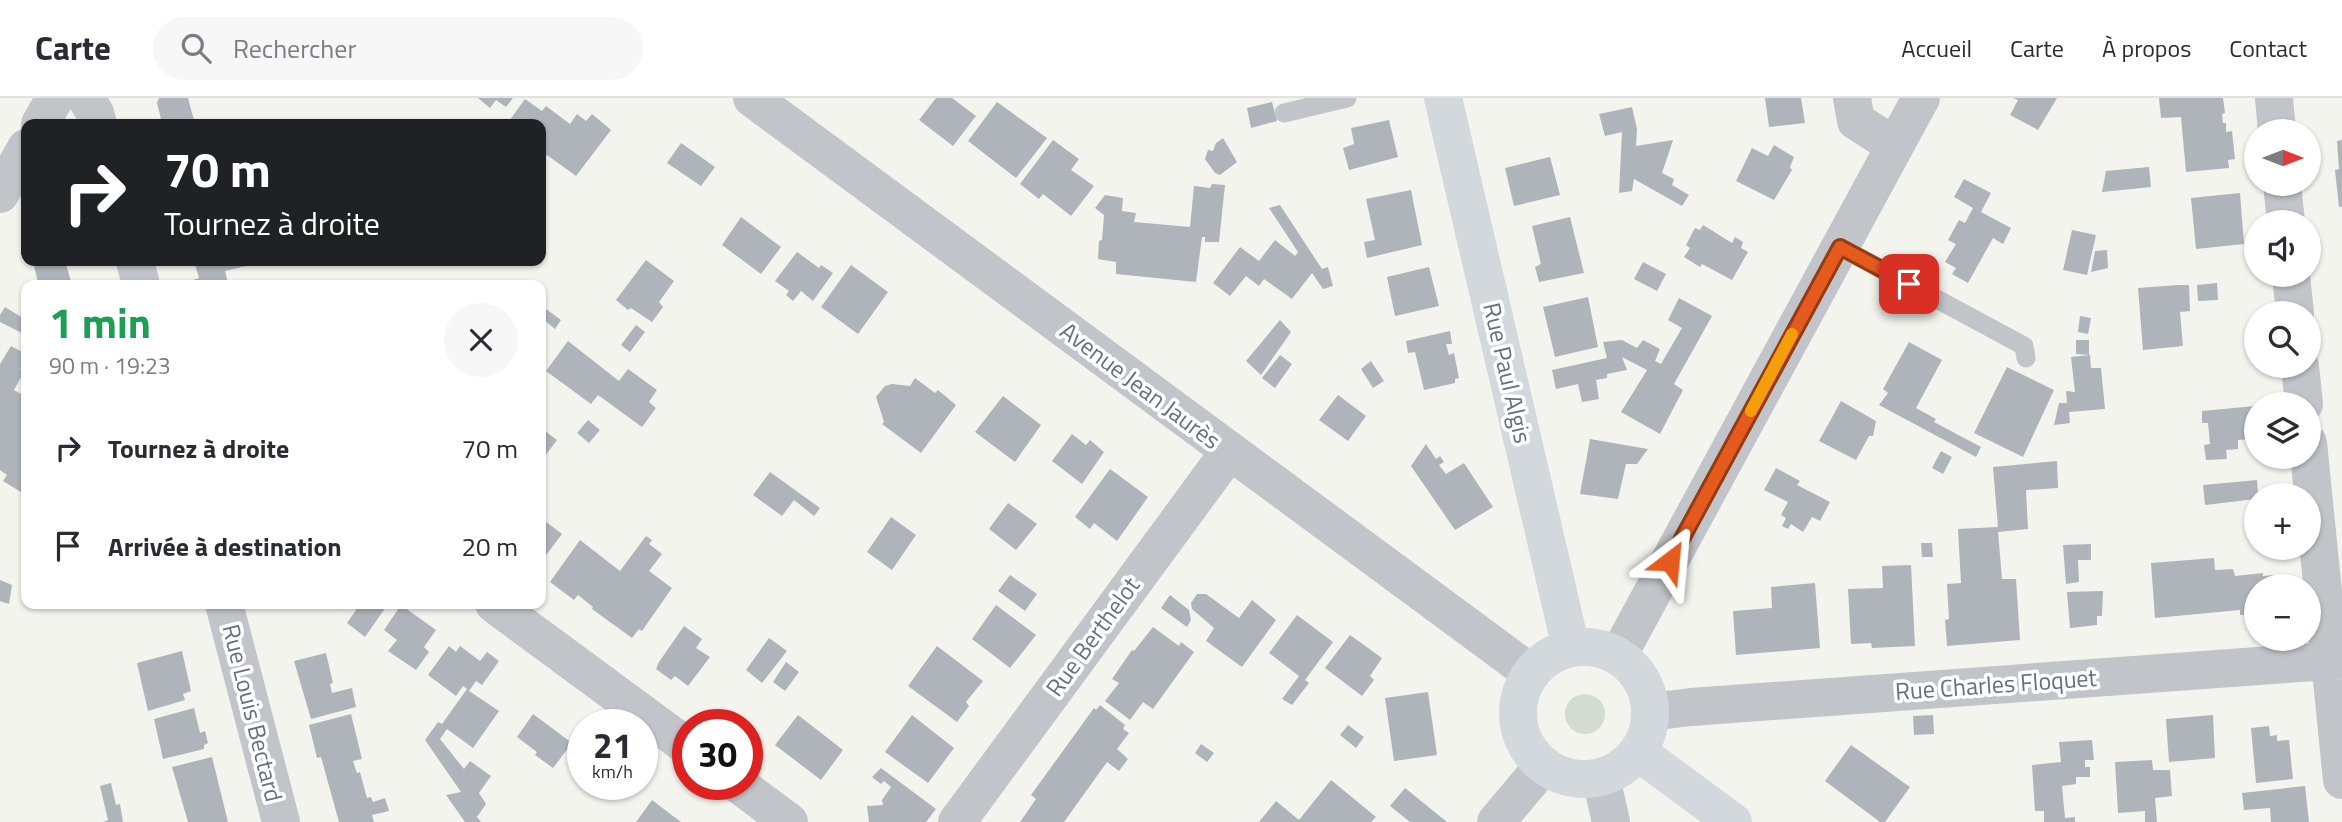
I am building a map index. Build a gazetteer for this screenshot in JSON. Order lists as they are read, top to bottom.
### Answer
{
  "streets": {
    "street": [
      "Rue Paul Algis",
      "Avenue Jean Jaurès",
      "Rue Berthelot",
      "Rue Charles Floquet",
      "Rue Louis Bectard"
    ]
  },
  "crossings": [
    ["Rue Paul Algis", "Avenue Jean Jaurès"],
    ["Rue Paul Algis", "Rue Charles Floquet"],
    ["Avenue Jean Jaurès", "Rue Berthelot"],
    ["Avenue Jean Jaurès", "Rue Charles Floquet"]
  ],
  "north": "right",
  "page": {
    "header": "Carte",
    "search": "Rechercher",
    "nav": [
      "Accueil",
      "Carte",
      "À propos",
      "Contact"
    ],
    "map_buttons": ["+", "−"],
    "turn": ["70 m", "Tournez à droite"],
    "heading": ["1 min", "90 m · 19:23"],
    "list": [
      {
        "name": "Tournez à droite",
        "value": "70 m"
      },
      {
        "name": "Arrivée à destination",
        "value": "20 m"
      }
    ],
    "speed": "21 km/h",
    "limit": "30"
  }
}
